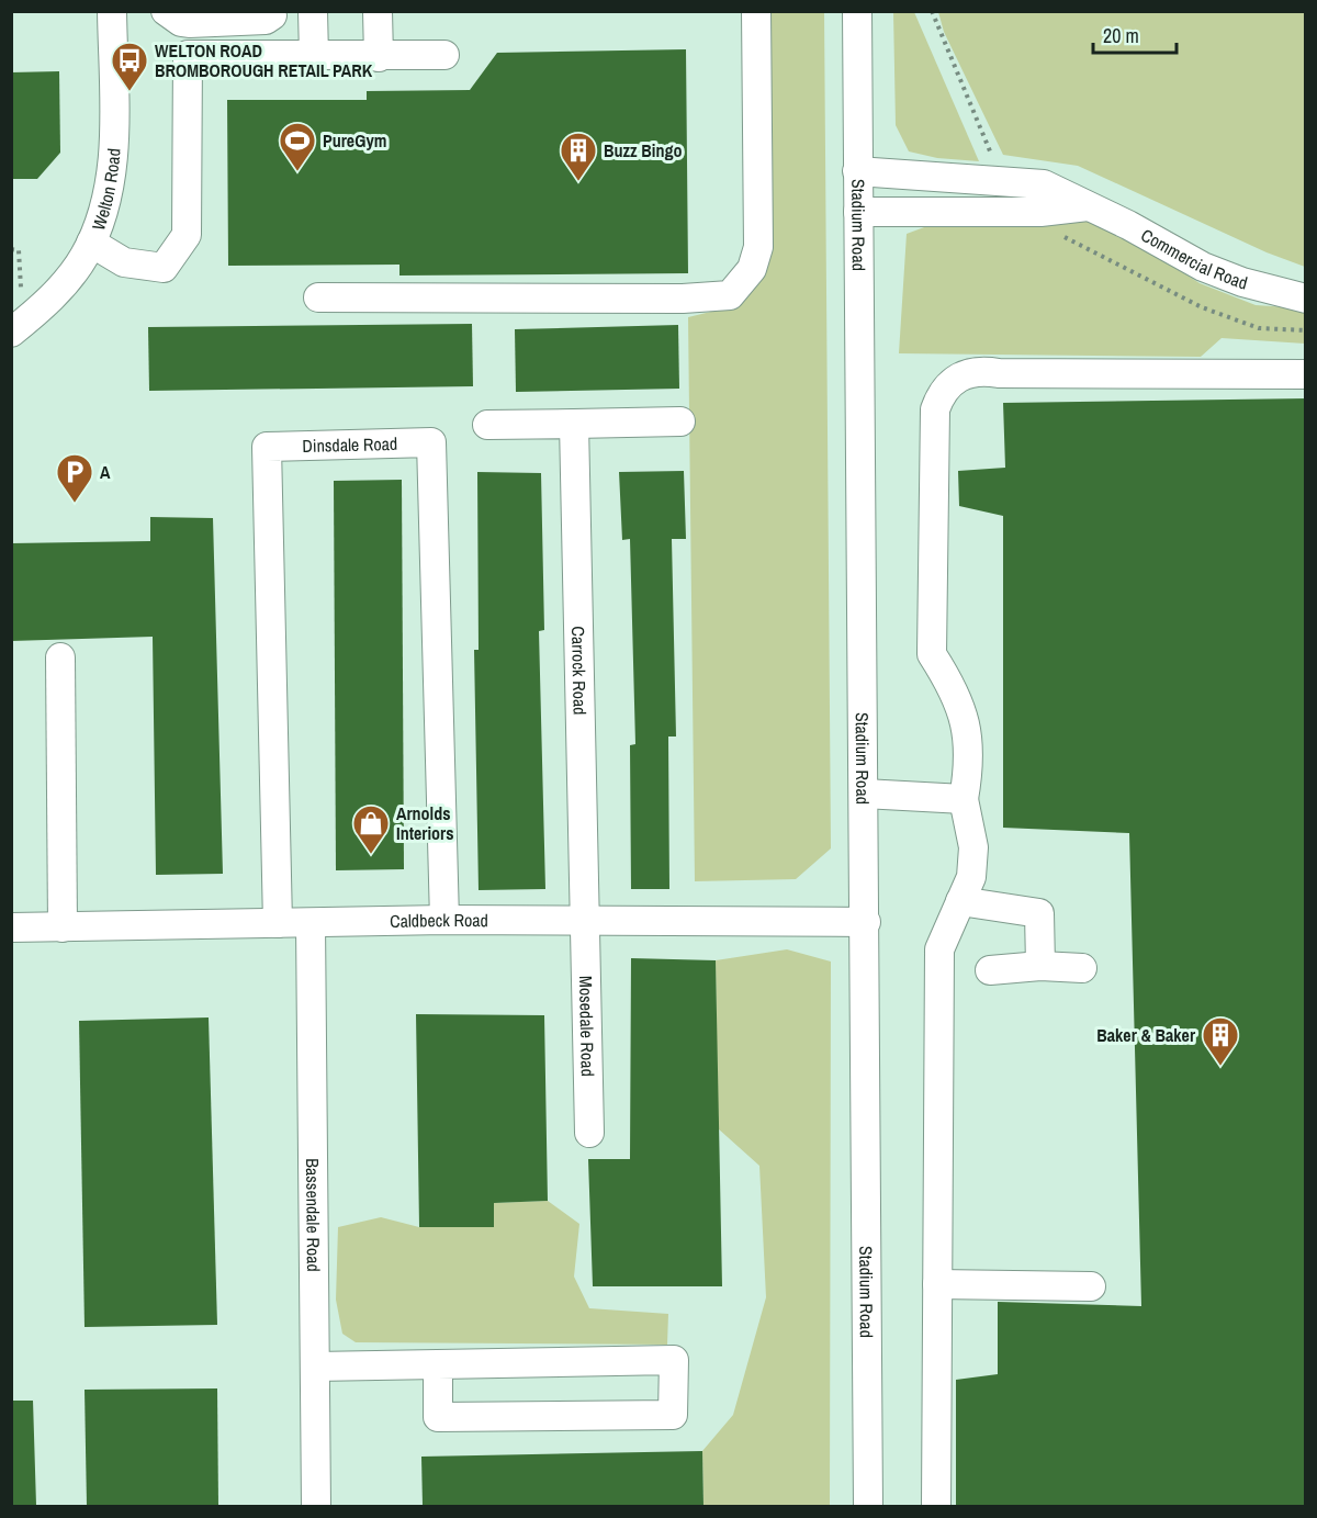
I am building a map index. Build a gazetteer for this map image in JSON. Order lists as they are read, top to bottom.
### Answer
{
  "streets": {
    "street": [
      "Welton Road",
      "Stadium Road",
      "Commercial Road",
      "Dinsdale Road",
      "Carrock Road",
      "Caldbeck Road",
      "Mosedale Road",
      "Bassendale Road"
    ]
  },
  "crossings": [
    ["Stadium Road", "Commercial Road"],
    ["Stadium Road", "Caldbeck Road"],
    ["Dinsdale Road", "Caldbeck Road"],
    ["Carrock Road", "Caldbeck Road"],
    ["Carrock Road", "Mosedale Road"],
    ["Caldbeck Road", "Mosedale Road"],
    ["Caldbeck Road", "Bassendale Road"]
  ],
  "places": {
    "bus stop": ["WELTON ROAD BROMBOROUGH RETAIL PARK"],
    "sports": ["PureGym"],
    "building": ["Buzz Bingo", "Baker & Baker"],
    "parking": ["A"],
    "shop": ["Arnolds Interiors"]
  },
  "scale_bar": "20 m"
}
